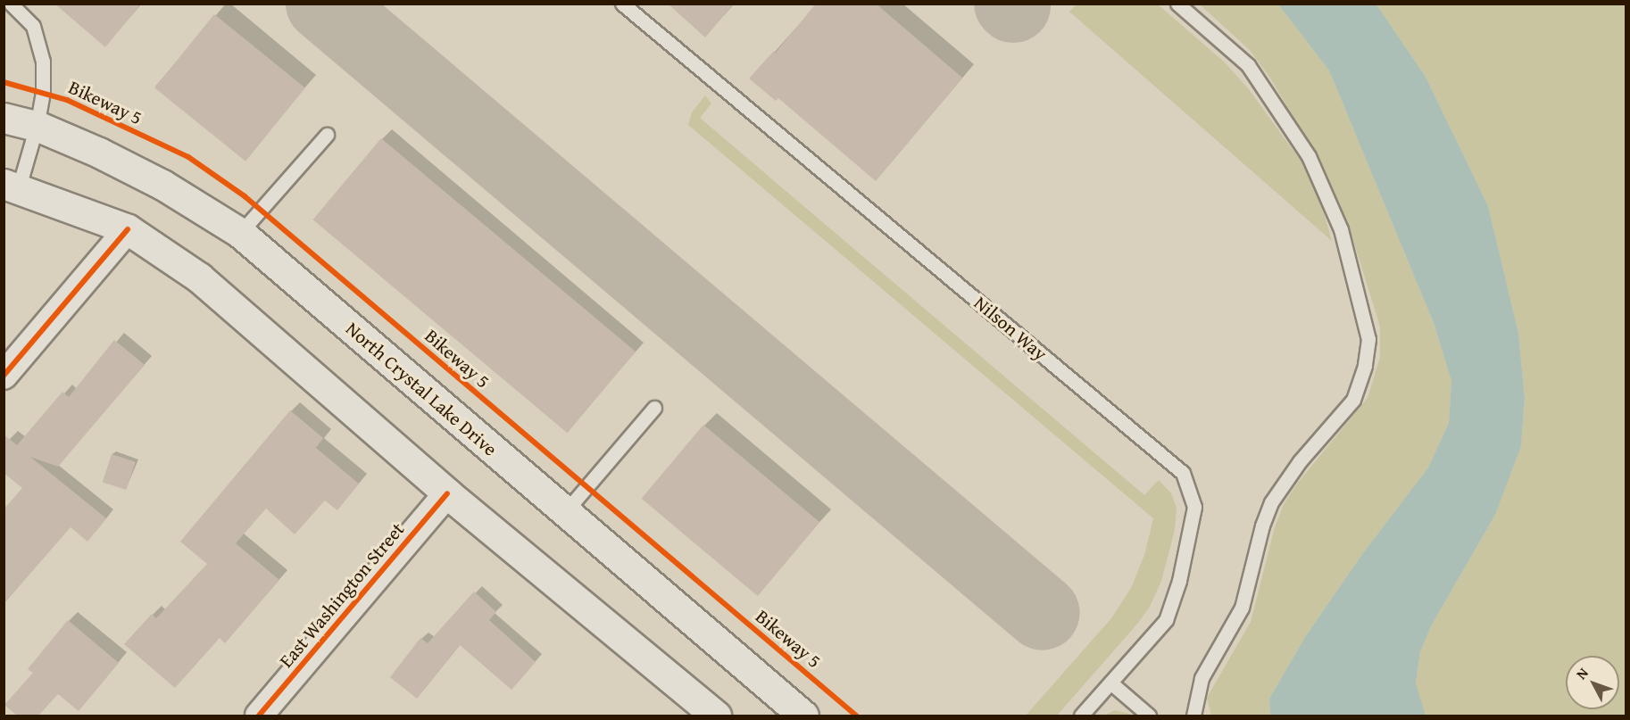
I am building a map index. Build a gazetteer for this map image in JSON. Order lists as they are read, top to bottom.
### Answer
{
  "streets": {
    "main road": ["North Crystal Lake Drive"],
    "street": ["East Washington Street"],
    "lane": ["Nilson Way"],
    "cycle path": ["Bikeway 5"]
  },
  "north": "top left"
}
